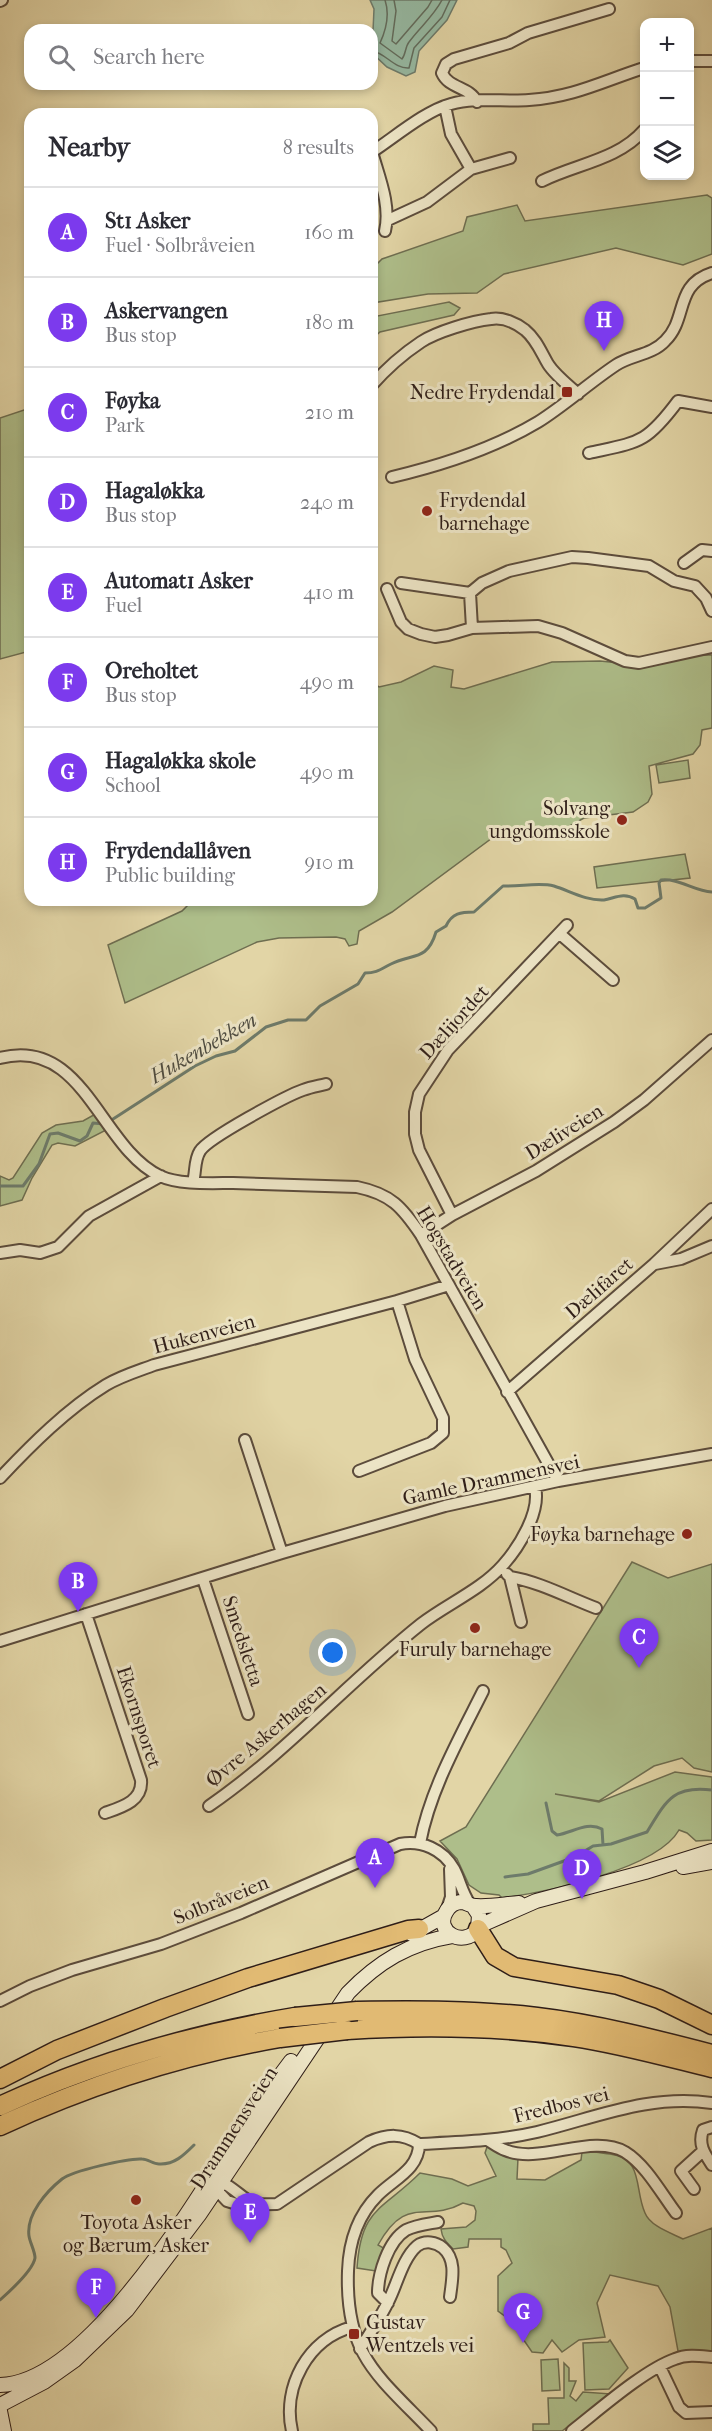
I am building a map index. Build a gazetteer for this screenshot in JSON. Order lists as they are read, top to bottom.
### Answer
{
  "streets": {
    "main road": ["Drammensveien"],
    "street": [
      "Dælijordet",
      "Dæliveien",
      "Hogstadveien",
      "Dælifaret",
      "Hukenveien",
      "Gamle Drammensvei",
      "Smedsletta",
      "Ekornsporet",
      "Øvre Askerhagen",
      "Solbråveien",
      "Fredbos vei"
    ]
  },
  "crossings": [
    ["Dælijordet", "Dæliveien"],
    ["Dæliveien", "Hogstadveien"],
    ["Hogstadveien", "Dælifaret"],
    ["Hogstadveien", "Hukenveien"],
    ["Hogstadveien", "Gamle Drammensvei"],
    ["Gamle Drammensvei", "Smedsletta"],
    ["Gamle Drammensvei", "Ekornsporet"],
    ["Gamle Drammensvei", "Øvre Askerhagen"],
    ["Fredbos vei", "Drammensveien"]
  ],
  "water": ["Hukenbekken"],
  "places": {
    "transit": ["Nedre Frydendal", "Gustav Wentzels vei"],
    "other": [
      "Frydendal barnehage",
      "Solvang ungdomsskole",
      "Føyka barnehage",
      "Furuly barnehage",
      "Toyota Asker og Bærum, Asker"
    ]
  },
  "page": {
    "map_buttons": ["+", "−"],
    "search": "Search here",
    "heading": ["Nearby", "8 results"],
    "list": [
      {
        "mark": "A",
        "name": "St1 Asker",
        "note": "Fuel · Solbråveien",
        "value": "160 m"
      },
      {
        "mark": "B",
        "name": "Askervangen",
        "note": "Bus stop",
        "value": "180 m"
      },
      {
        "mark": "C",
        "name": "Føyka",
        "note": "Park",
        "value": "210 m"
      },
      {
        "mark": "D",
        "name": "Hagaløkka",
        "note": "Bus stop",
        "value": "240 m"
      },
      {
        "mark": "E",
        "name": "Automat1 Asker",
        "note": "Fuel",
        "value": "410 m"
      },
      {
        "mark": "F",
        "name": "Oreholtet",
        "note": "Bus stop",
        "value": "490 m"
      },
      {
        "mark": "G",
        "name": "Hagaløkka skole",
        "note": "School",
        "value": "490 m"
      },
      {
        "mark": "H",
        "name": "Frydendallåven",
        "note": "Public building",
        "value": "910 m"
      }
    ],
    "pins": [
      "H",
      "B",
      "C",
      "A",
      "D",
      "E",
      "F",
      "G"
    ]
  }
}
